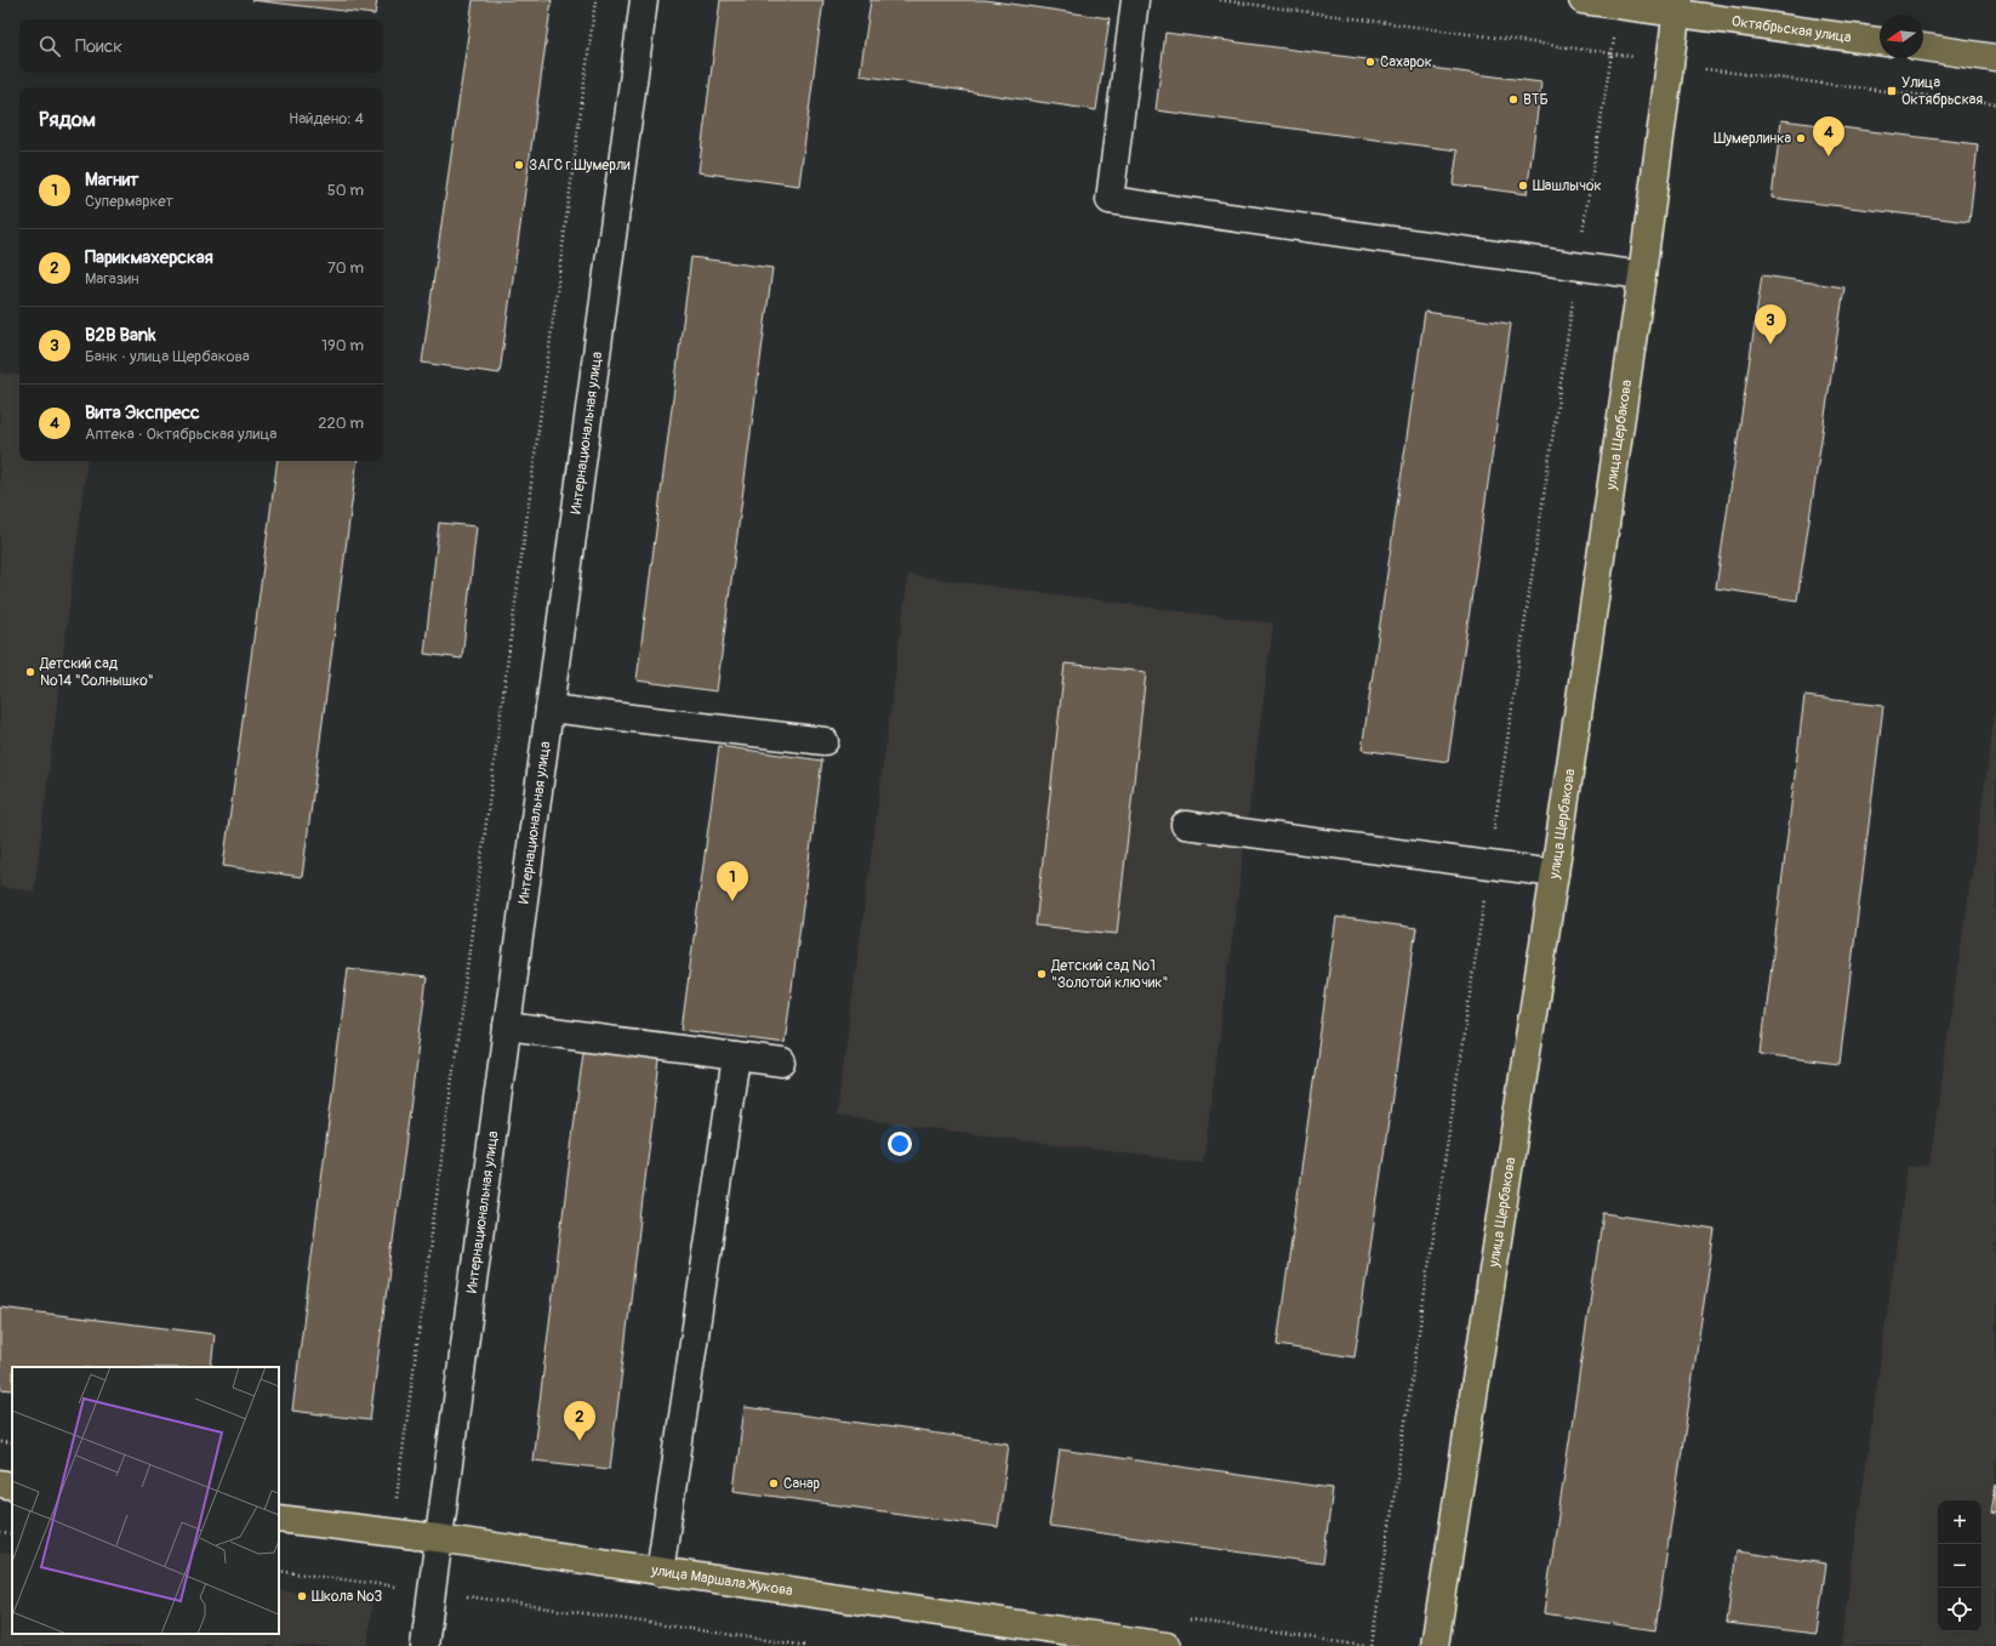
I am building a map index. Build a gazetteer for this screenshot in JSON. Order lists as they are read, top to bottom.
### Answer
{
  "streets": {
    "main road": ["Октябрьская улица", "улица Щербакова", "улица Маршала Жукова"],
    "street": ["Интернациональная улица"]
  },
  "crossings": [
    ["Октябрьская улица", "улица Щербакова"],
    ["Интернациональная улица", "улица Маршала Жукова"]
  ],
  "places": {
    "other": [
      "Сахарок",
      "ВТБ",
      "Шумерлинка",
      "ЗАГС г.Шумерли",
      "Шашлычок",
      "Детский сад №14 \"Солнышко\"",
      "Детский сад №1 \"Золотой ключик\"",
      "Санар",
      "Школа №3"
    ],
    "transit": ["Улица Октябрьская"]
  },
  "north": "left",
  "page": {
    "search": "Поиск",
    "heading": ["Рядом", "Найдено: 4"],
    "pins": [
      "4",
      "3",
      "1",
      "2"
    ],
    "list": [
      {
        "mark": "1",
        "name": "Магнит",
        "note": "Супермаркет",
        "value": "50 m"
      },
      {
        "mark": "2",
        "name": "Парикмахерская",
        "note": "Магазин",
        "value": "70 m"
      },
      {
        "mark": "3",
        "name": "B2B Bank",
        "note": "Банк · улица Щербакова",
        "value": "190 m"
      },
      {
        "mark": "4",
        "name": "Вита Экспресс",
        "note": "Аптека · Октябрьская улица",
        "value": "220 m"
      }
    ],
    "map_buttons": ["+", "−"]
  }
}
